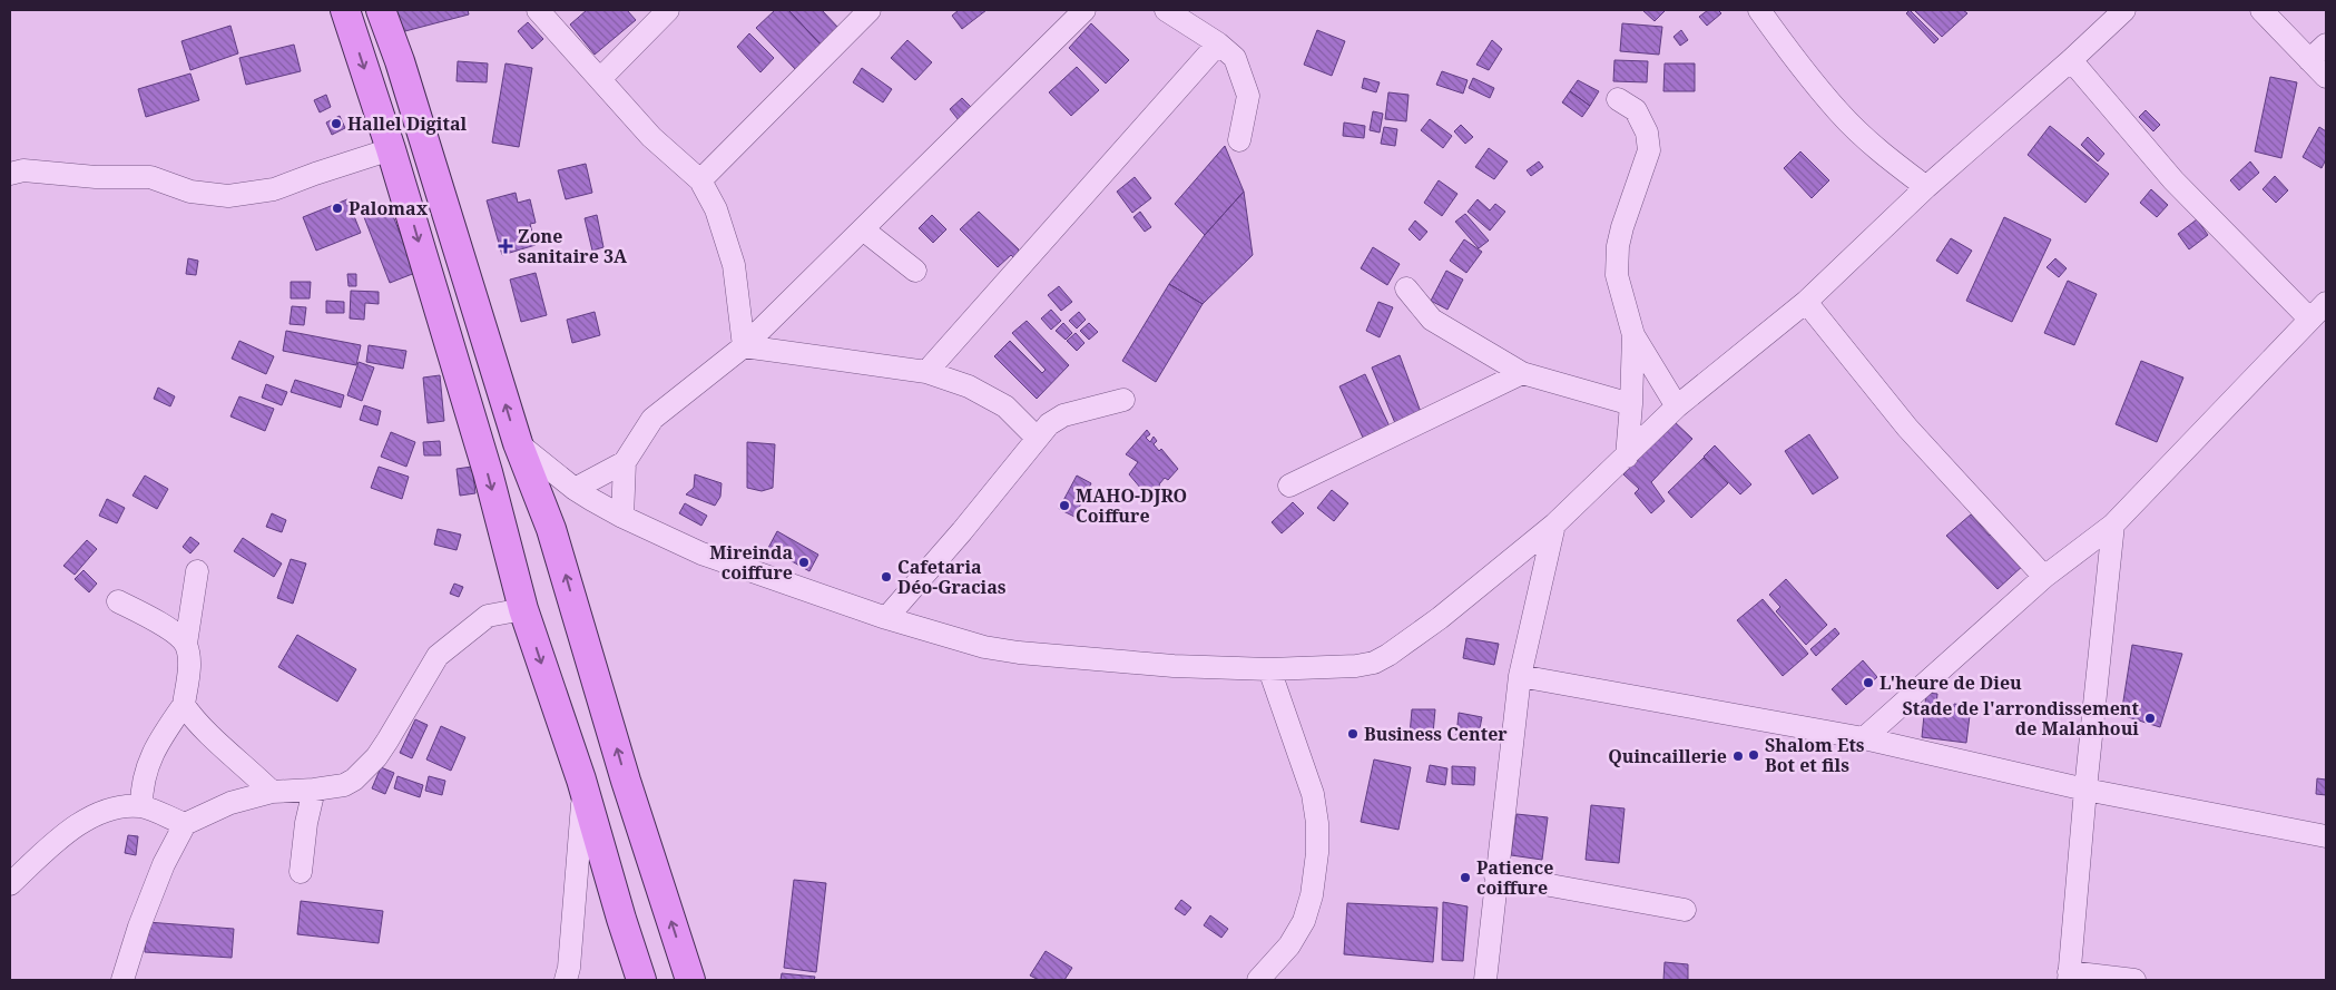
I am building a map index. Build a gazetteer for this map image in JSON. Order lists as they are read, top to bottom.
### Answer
{
  "places": {
    "other": [
      "Hallel Digital",
      "Palomax",
      "MAHO-DJRO Coiffure",
      "Mireinda coiffure",
      "Cafetaria Déo-Gracias",
      "L'heure de Dieu",
      "Stade de l'arrondissement de Malanhoui",
      "Business Center",
      "Shalom Ets Bot et fils",
      "Quincaillerie",
      "Patience coiffure"
    ],
    "health": ["Zone sanitaire 3A"]
  }
}
